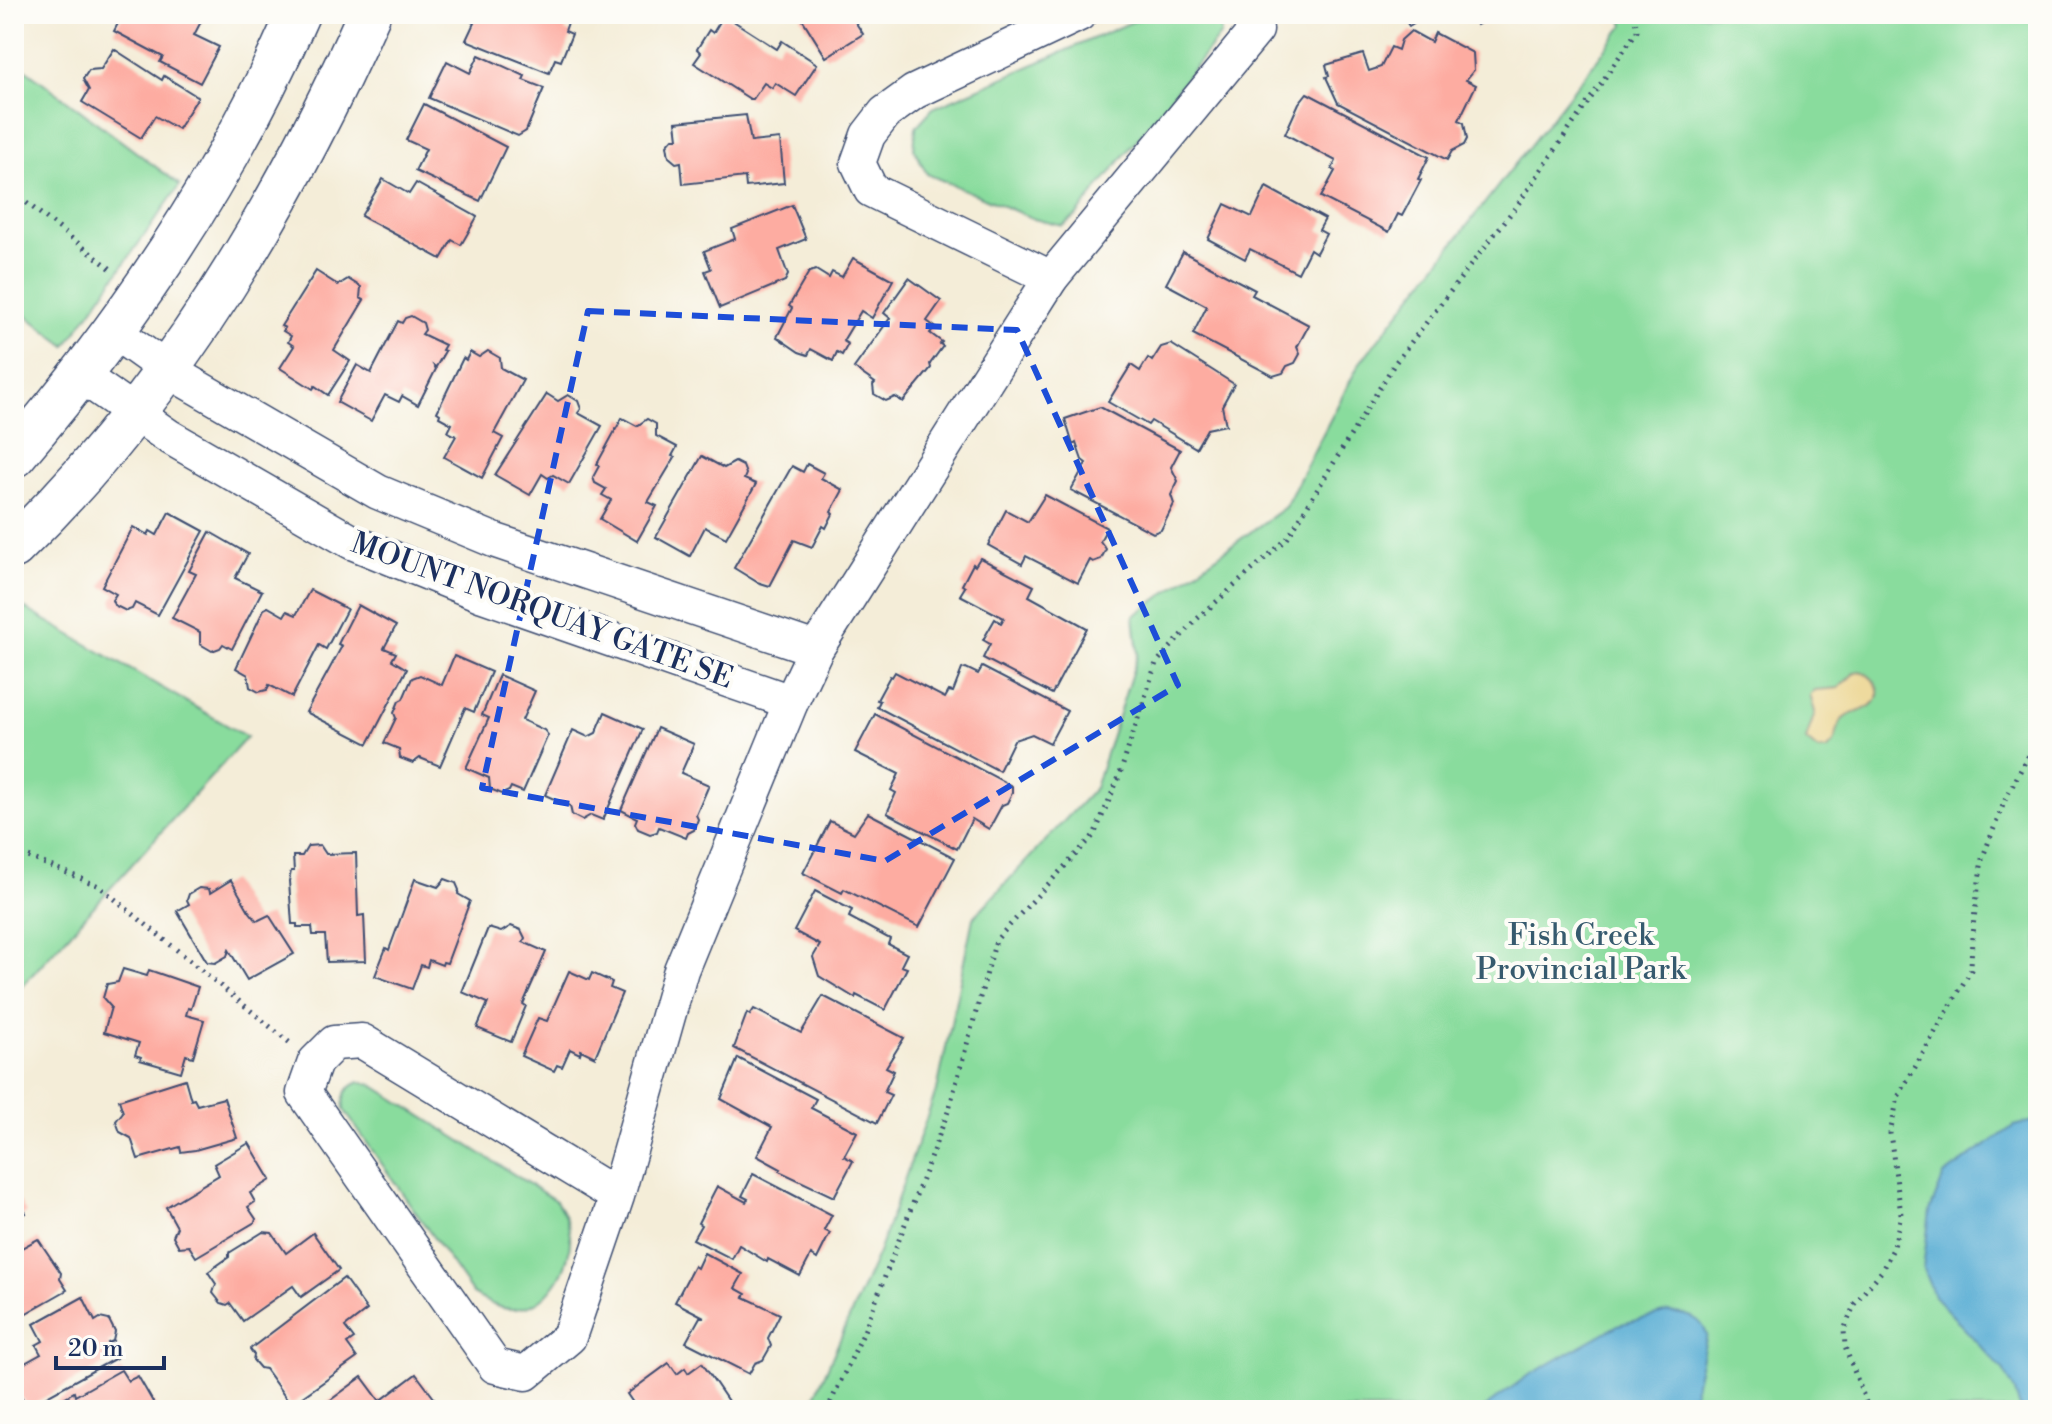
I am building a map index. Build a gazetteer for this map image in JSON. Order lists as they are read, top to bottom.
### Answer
{
  "streets": {
    "street": ["MOUNT NORQUAY GATE SE"]
  },
  "parks": ["Fish Creek Provincial Park"],
  "scale_bar": "20 m"
}
